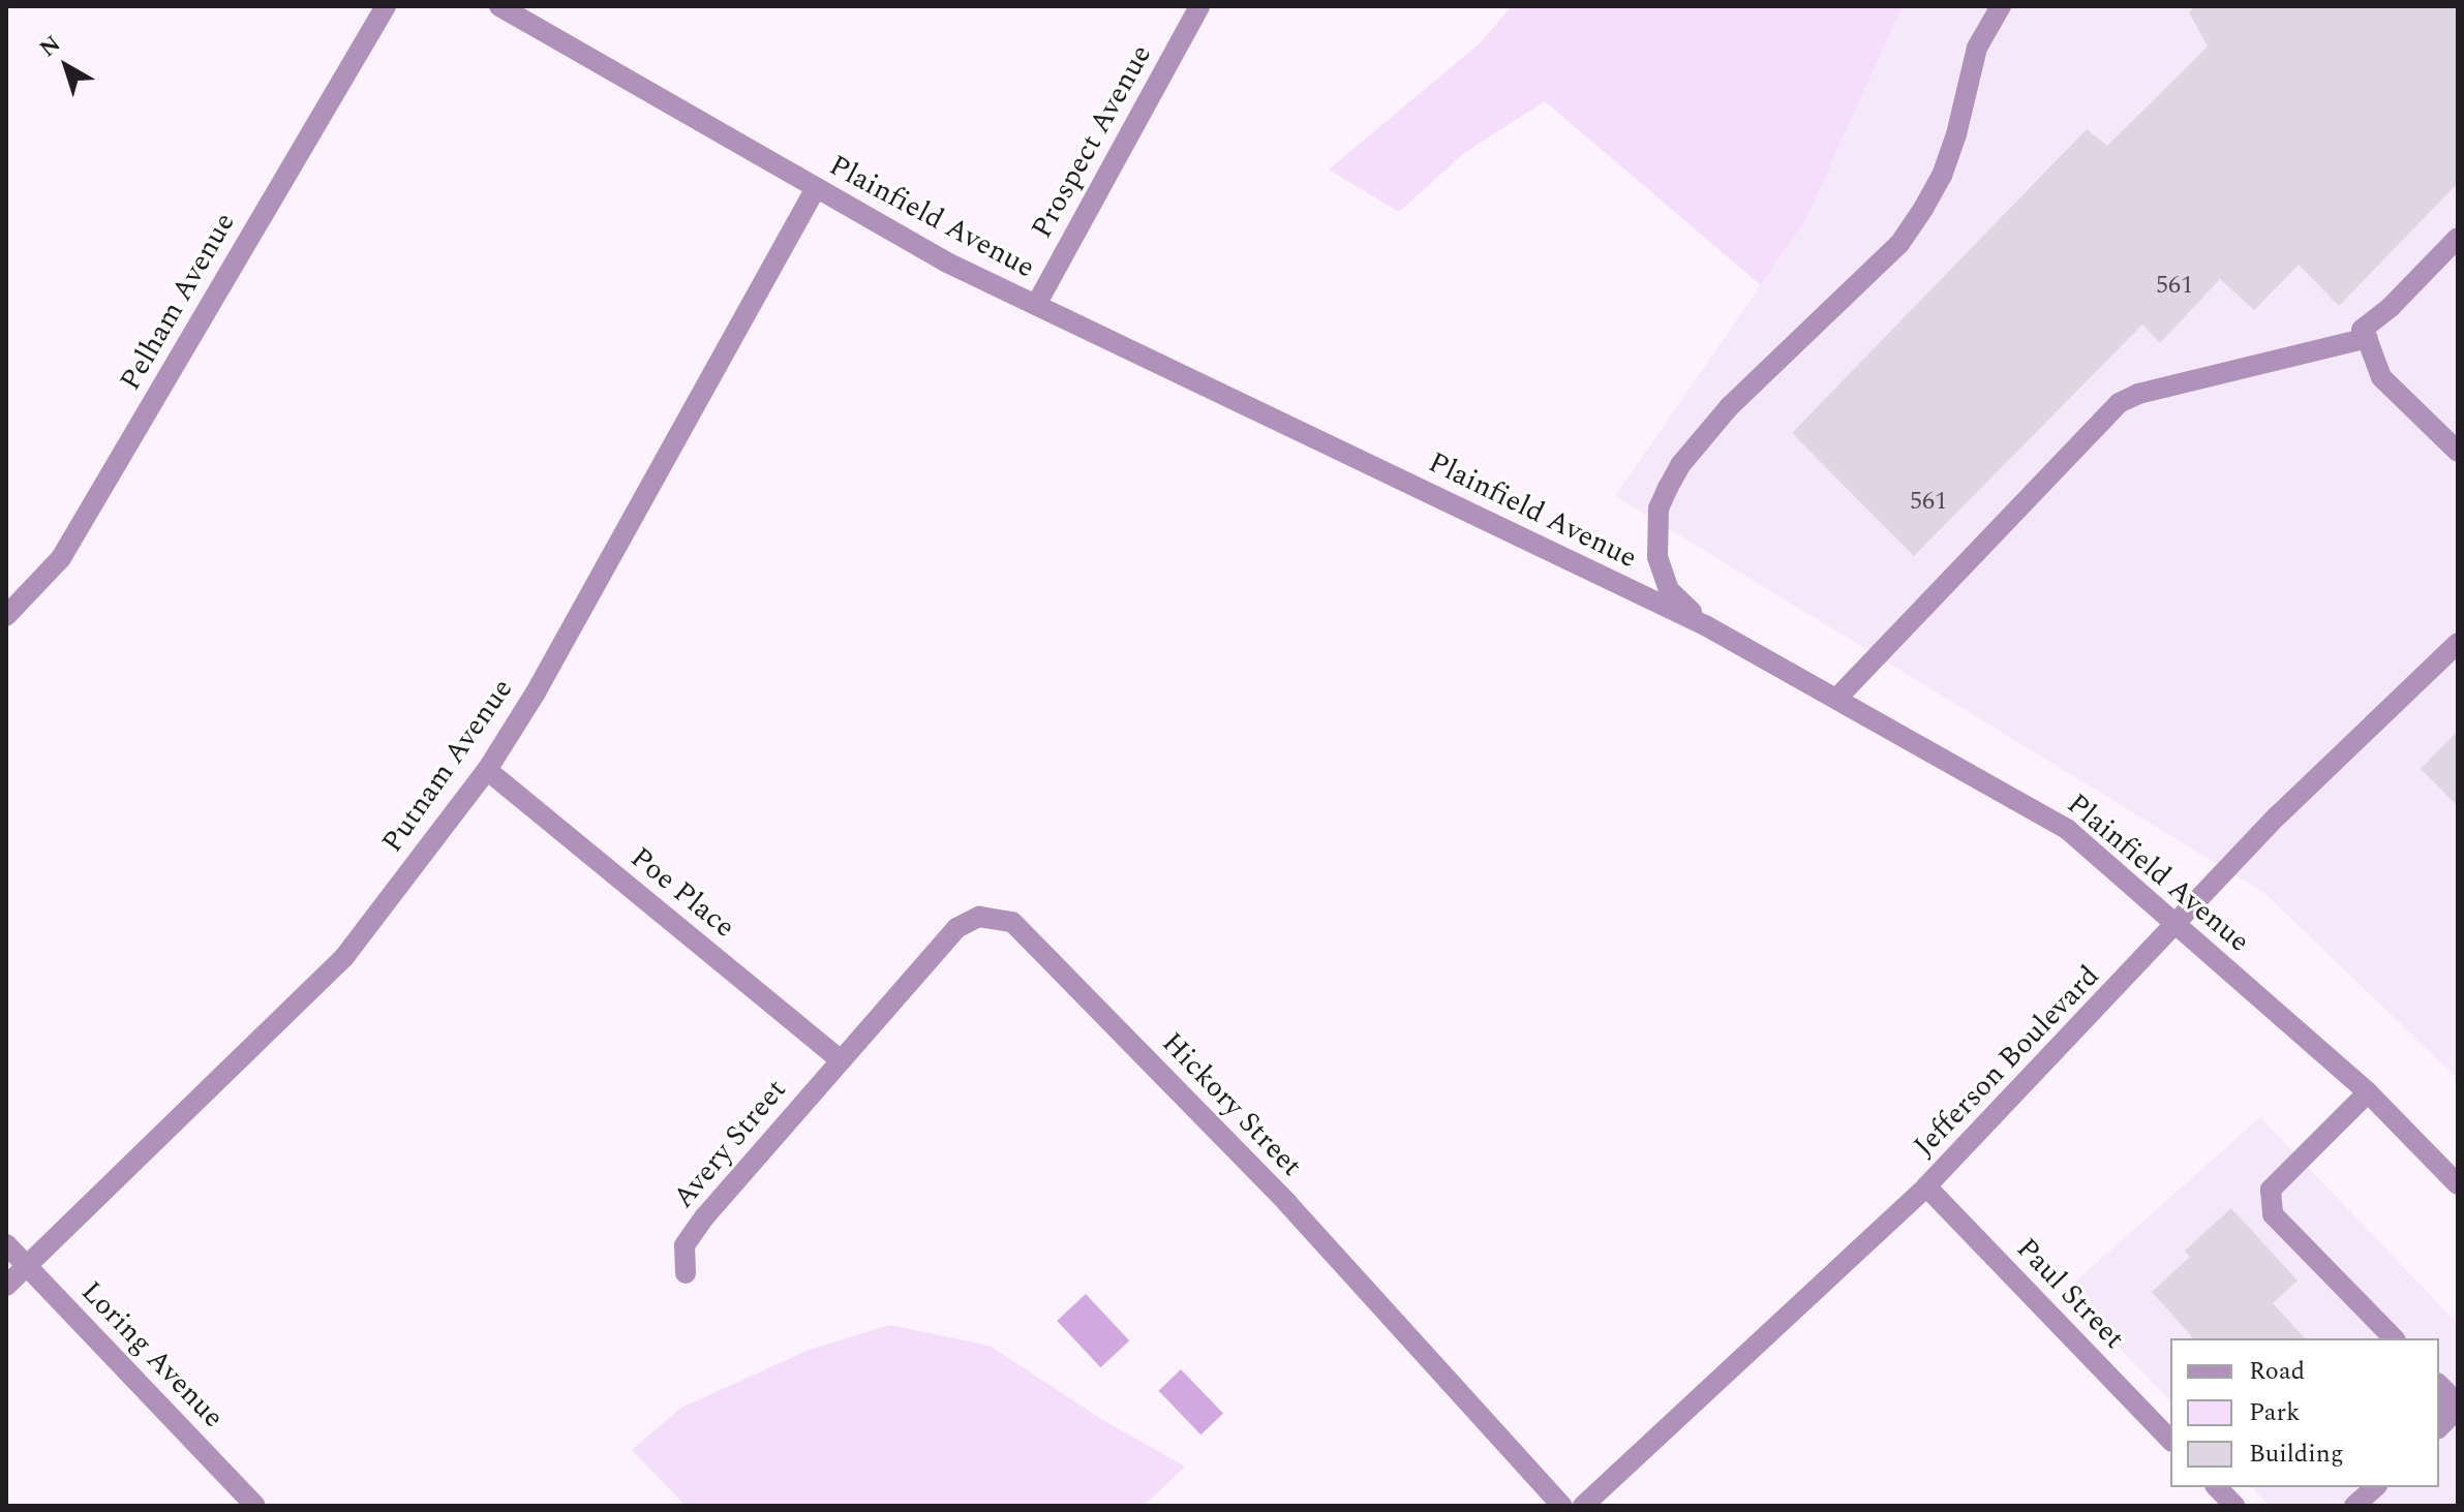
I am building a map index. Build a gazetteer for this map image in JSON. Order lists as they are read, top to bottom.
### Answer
{
  "streets": {
    "street": [
      "Prospect Avenue",
      "Plainfield Avenue",
      "Pelham Avenue",
      "Putnam Avenue",
      "Poe Place",
      "Jefferson Boulevard",
      "Hickory Street",
      "Avery Street",
      "Paul Street",
      "Loring Avenue"
    ]
  },
  "crossings": [
    ["Prospect Avenue", "Plainfield Avenue"],
    ["Plainfield Avenue", "Putnam Avenue"],
    ["Plainfield Avenue", "Jefferson Boulevard"],
    ["Putnam Avenue", "Poe Place"],
    ["Putnam Avenue", "Loring Avenue"],
    ["Poe Place", "Hickory Street"],
    ["Poe Place", "Avery Street"],
    ["Jefferson Boulevard", "Paul Street"],
    ["Hickory Street", "Avery Street"]
  ],
  "house_numbers": ["561", "561"],
  "legend": ["Road", "Park", "Building"],
  "north": "top left"
}
